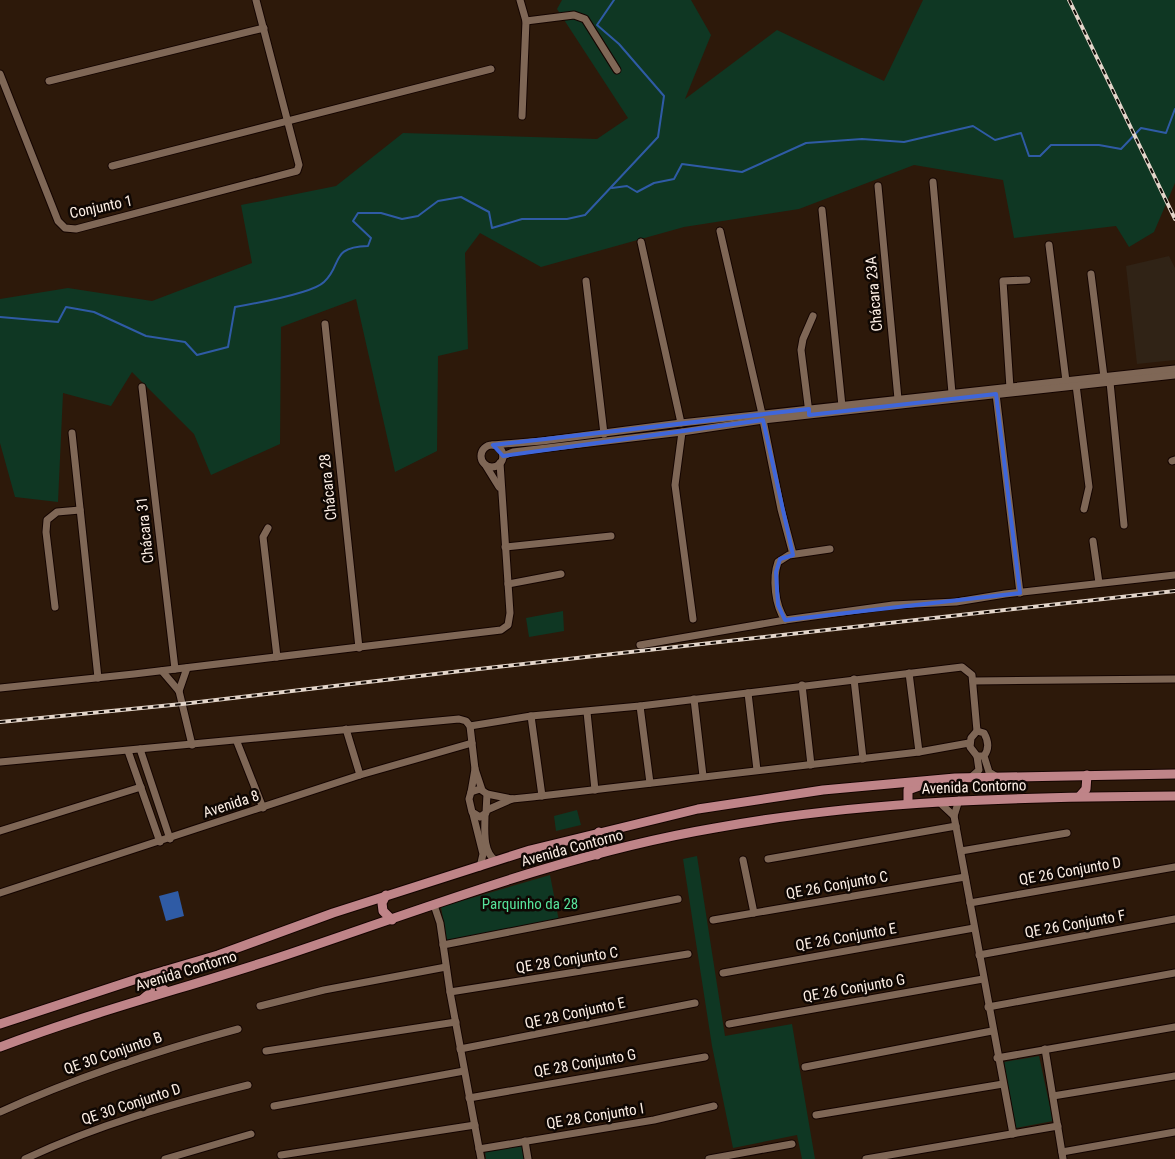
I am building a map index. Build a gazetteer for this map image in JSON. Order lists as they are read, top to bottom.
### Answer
{
  "streets": {
    "main road": ["Avenida Contorno"],
    "street": [
      "Conjunto 1",
      "Chácara 23A",
      "Chácara 28",
      "Chácara 31",
      "Avenida 8",
      "QE 26 Conjunto D",
      "QE 26 Conjunto C",
      "QE 26 Conjunto F",
      "QE 26 Conjunto E",
      "QE 28 Conjunto C",
      "QE 26 Conjunto G",
      "QE 28 Conjunto E",
      "QE 30 Conjunto B",
      "QE 28 Conjunto G",
      "QE 30 Conjunto D",
      "QE 28 Conjunto I"
    ]
  },
  "parks": ["Parquinho da 28"]
}
